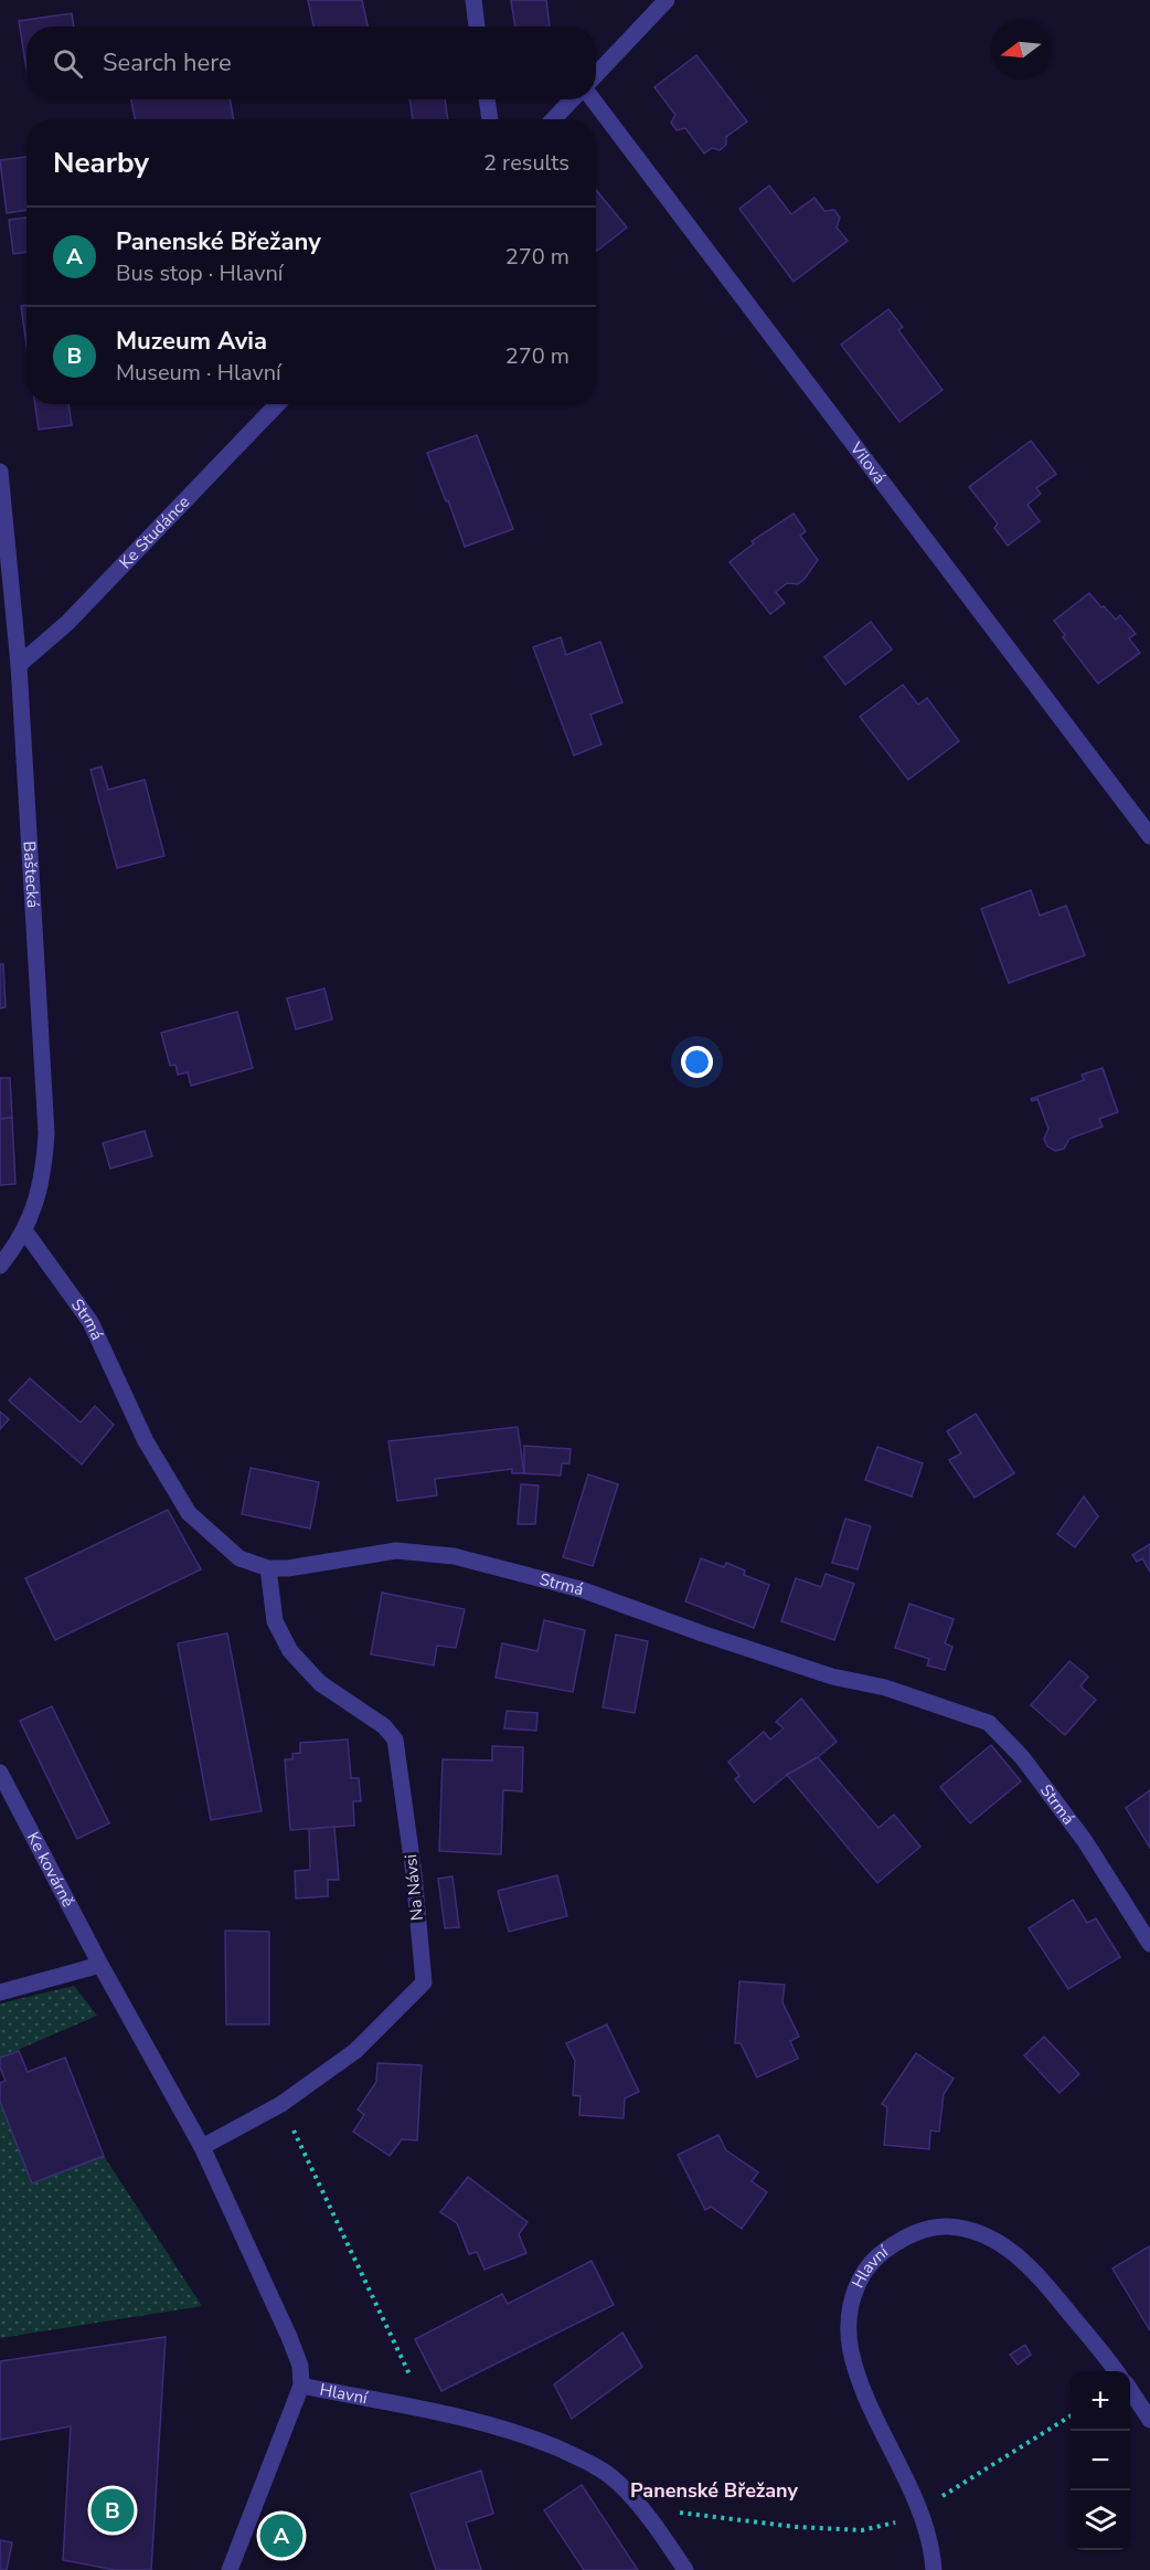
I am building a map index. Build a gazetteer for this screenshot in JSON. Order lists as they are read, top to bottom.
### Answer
{
  "streets": {
    "street": [
      "Vilová",
      "Ke Studánce",
      "Baštecká",
      "Strmá",
      "Ke kovárně",
      "Na Návsi",
      "Hlavní"
    ]
  },
  "crossings": [
    ["Ke Studánce", "Baštecká"],
    ["Baštecká", "Strmá"],
    ["Strmá", "Na Návsi"]
  ],
  "districts": ["Panenské Břežany"],
  "north": "left",
  "page": {
    "search": "Search here",
    "heading": ["Nearby", "2 results"],
    "list": [
      {
        "mark": "A",
        "name": "Panenské Břežany",
        "note": "Bus stop · Hlavní",
        "value": "270 m"
      },
      {
        "mark": "B",
        "name": "Muzeum Avia",
        "note": "Museum · Hlavní",
        "value": "270 m"
      }
    ],
    "map_buttons": ["+", "−"],
    "pins": ["B", "A"]
  }
}
